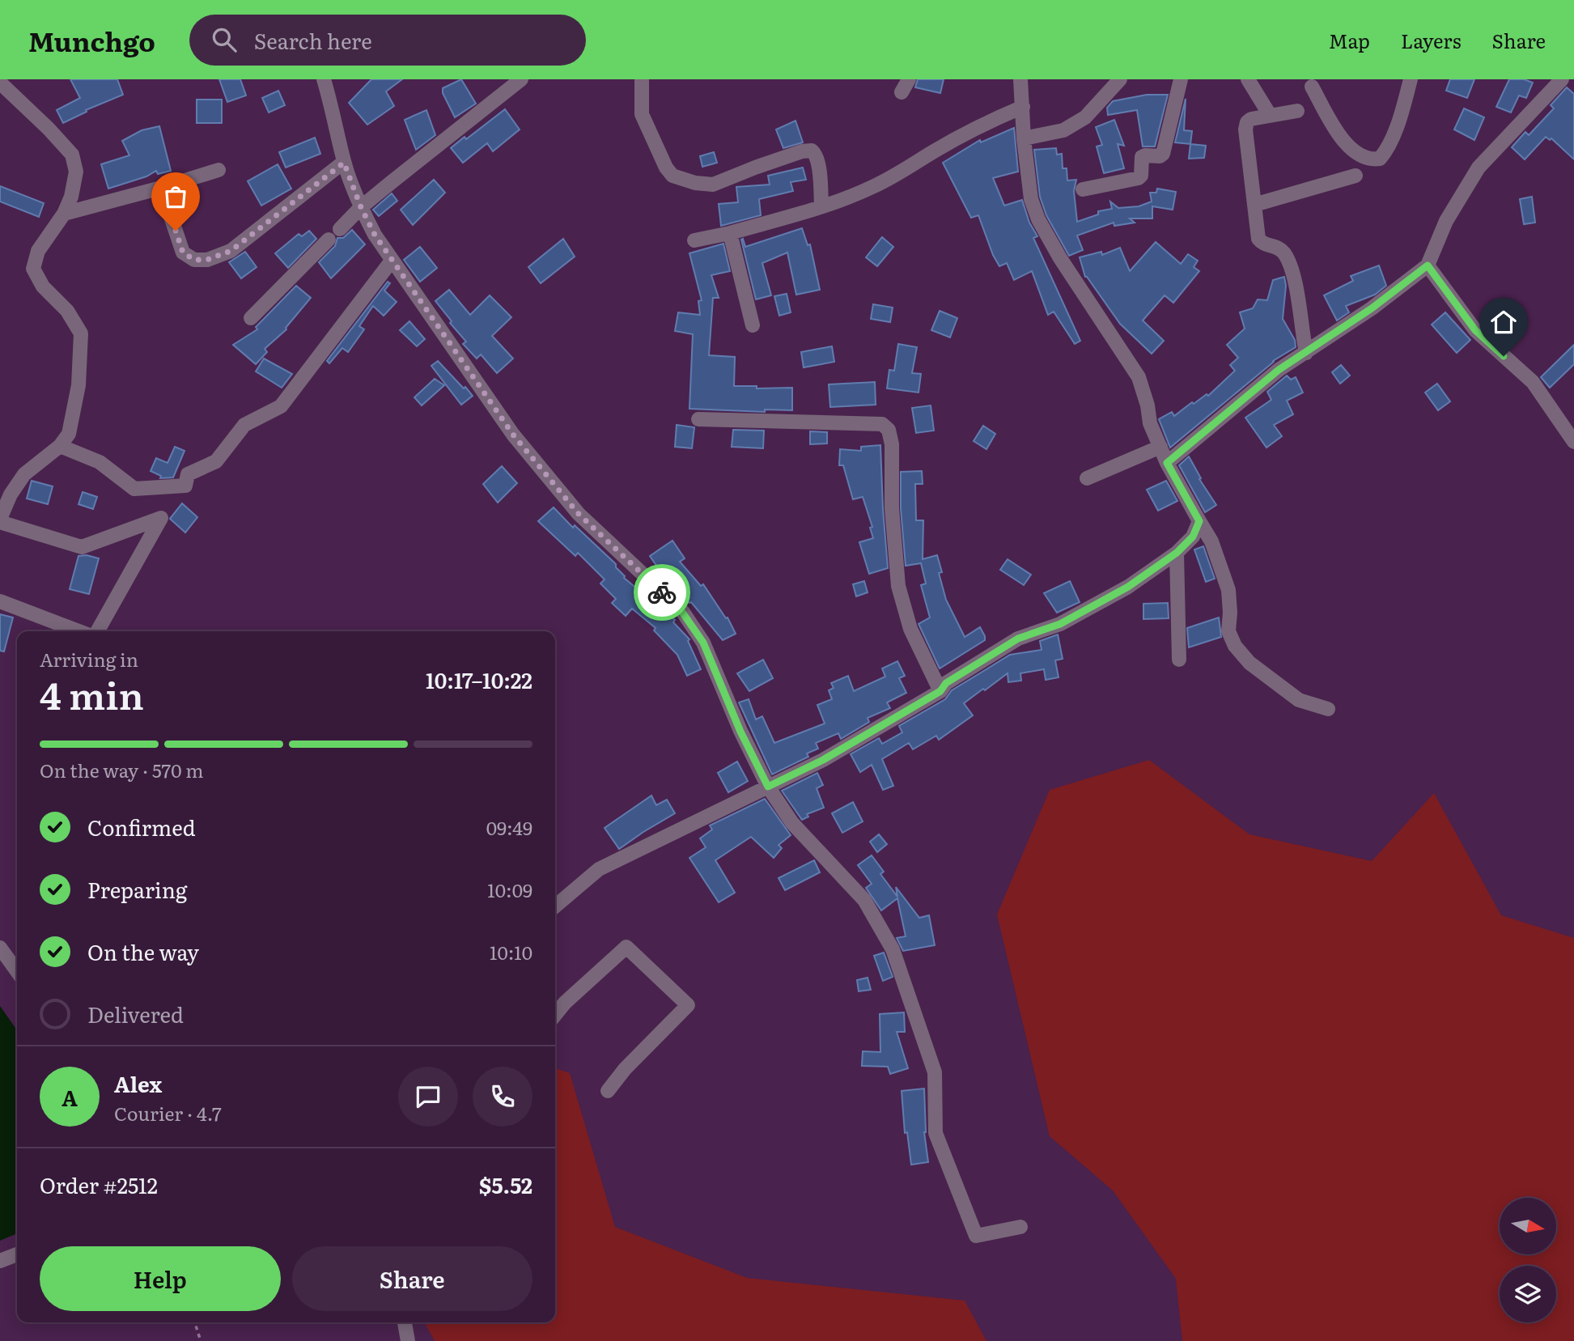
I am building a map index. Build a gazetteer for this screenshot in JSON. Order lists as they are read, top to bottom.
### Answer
{
  "north": "right",
  "page": {
    "header": "Munchgo",
    "search": "Search here",
    "nav": ["Map", "Layers", "Share"],
    "heading": ["4 min", "Arriving in", "10:17–10:22"],
    "panel": [
      "Alex",
      "Courier · 4.7",
      "Order #2512",
      "$5.52"
    ],
    "bar": "On the way · 570 m",
    "list": [
      ["Confirmed", "09:49"],
      ["Preparing", "10:09"],
      ["On the way", "10:10"],
      "Delivered"
    ],
    "round": "A",
    "buttons": ["Help", "Share"]
  }
}
